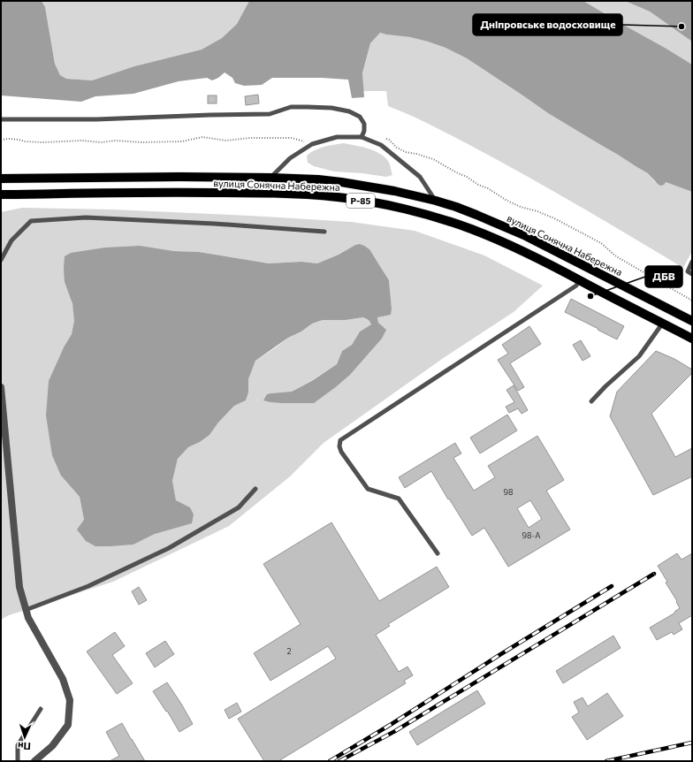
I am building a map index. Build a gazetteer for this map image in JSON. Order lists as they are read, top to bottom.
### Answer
{
  "streets": {
    "main road": ["вулиця Сонячна Набережна", "Р-85"]
  },
  "places": ["Дніпровське водосховище", "ДБВ"],
  "house_numbers": ["98", "98-А", "2"],
  "north": "bottom"
}
